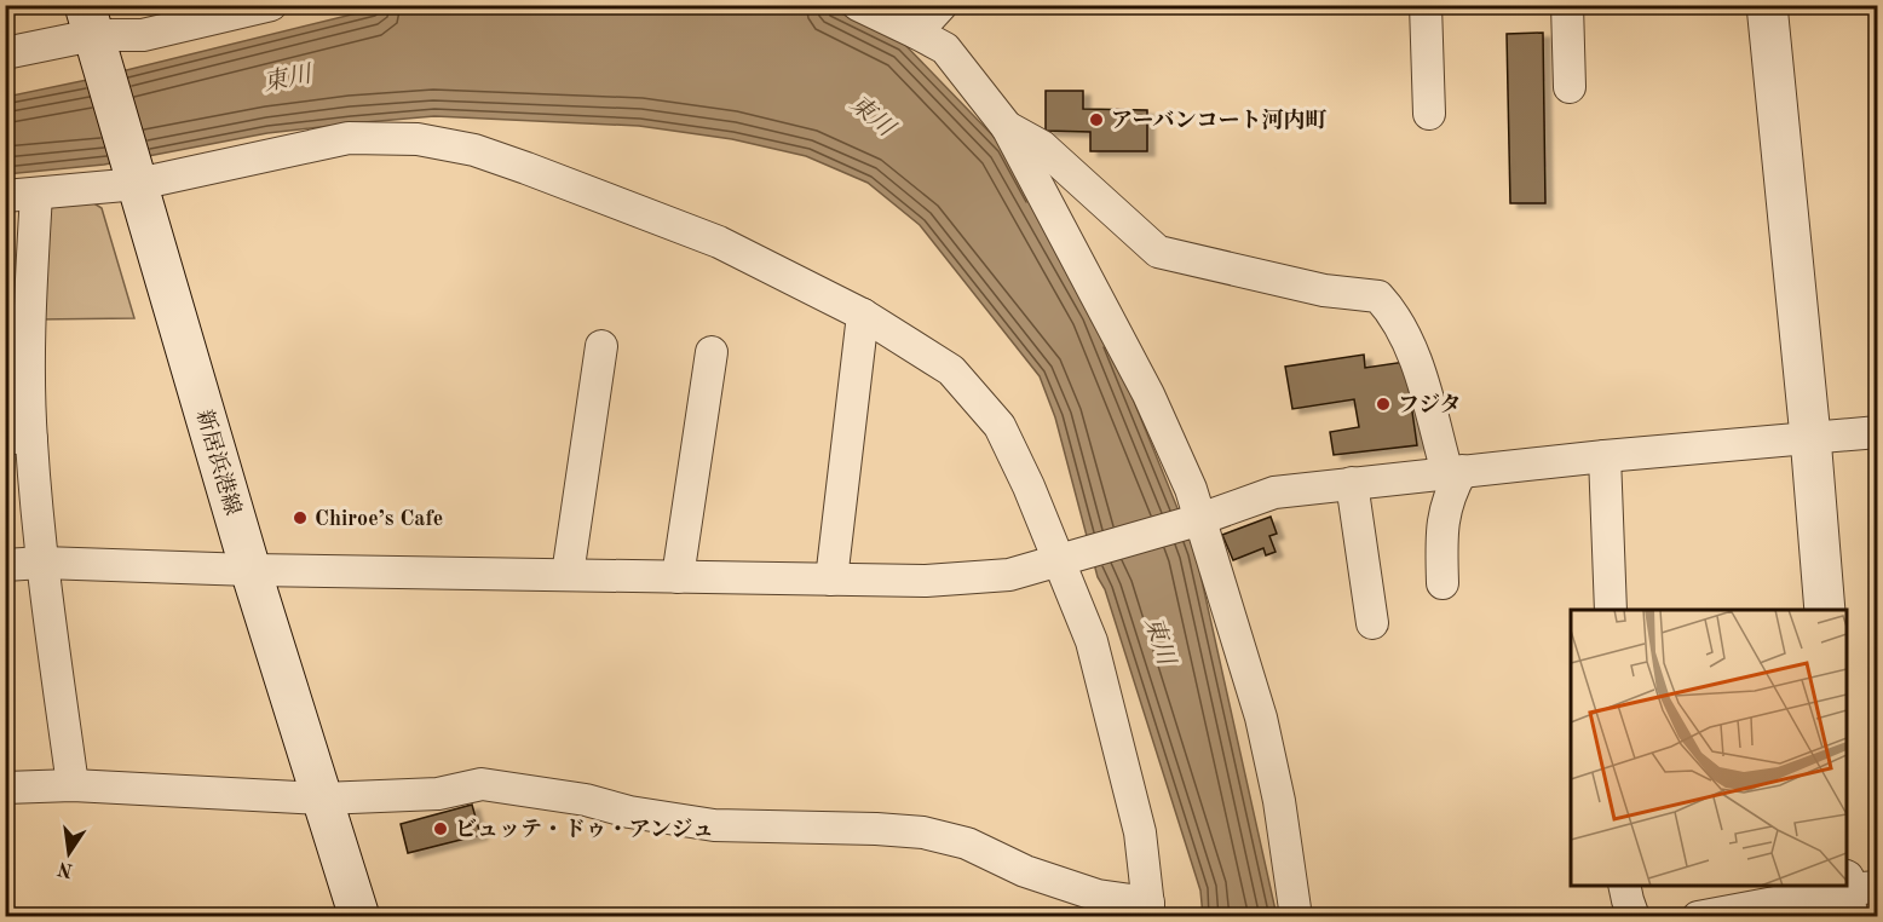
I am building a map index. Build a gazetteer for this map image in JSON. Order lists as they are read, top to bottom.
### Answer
{
  "streets": {
    "main road": ["新居浜港線"]
  },
  "water": ["東川"],
  "places": [
    "アーバンコート河内町",
    "フジタ",
    "Chiroe’s Cafe",
    "ビュッテ・ドゥ・アンジュ"
  ],
  "north": "bottom"
}
